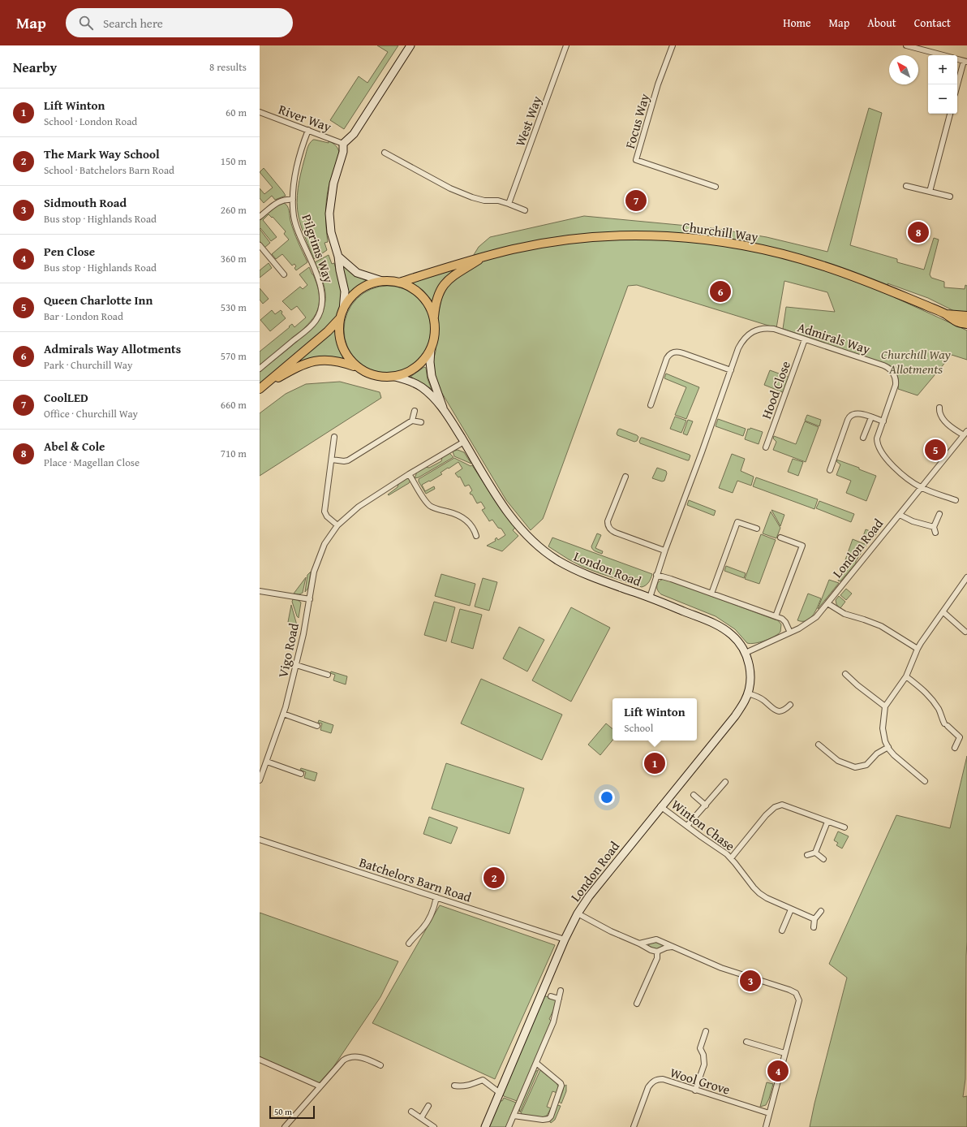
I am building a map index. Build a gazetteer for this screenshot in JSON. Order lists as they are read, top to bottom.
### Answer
{
  "streets": {
    "main road": ["Churchill Way"],
    "street": [
      "River Way",
      "West Way",
      "Focus Way",
      "Pilgrims Way",
      "Admirals Way",
      "Hood Close",
      "London Road",
      "Vigo Road",
      "Winton Chase",
      "Batchelors Barn Road",
      "Wool Grove"
    ]
  },
  "crossings": [
    ["River Way", "Pilgrims Way"],
    ["Churchill Way", "London Road"],
    ["Admirals Way", "Hood Close"],
    ["Admirals Way", "London Road"],
    ["London Road", "Vigo Road"],
    ["London Road", "Winton Chase"],
    ["London Road", "Batchelors Barn Road"]
  ],
  "parks": ["Churchill Way Allotments"],
  "scale_bar": "50 m",
  "north": "top left",
  "page": {
    "header": "Map",
    "search": "Search here",
    "nav": [
      "Home",
      "Map",
      "About",
      "Contact"
    ],
    "heading": ["Nearby", "8 results"],
    "map_buttons": ["+", "−"],
    "list": [
      {
        "mark": "1",
        "name": "Lift Winton",
        "note": "School · London Road",
        "value": "60 m"
      },
      {
        "mark": "2",
        "name": "The Mark Way School",
        "note": "School · Batchelors Barn Road",
        "value": "150 m"
      },
      {
        "mark": "3",
        "name": "Sidmouth Road",
        "note": "Bus stop · Highlands Road",
        "value": "260 m"
      },
      {
        "mark": "4",
        "name": "Pen Close",
        "note": "Bus stop · Highlands Road",
        "value": "360 m"
      },
      {
        "mark": "5",
        "name": "Queen Charlotte Inn",
        "note": "Bar · London Road",
        "value": "530 m"
      },
      {
        "mark": "6",
        "name": "Admirals Way Allotments",
        "note": "Park · Churchill Way",
        "value": "570 m"
      },
      {
        "mark": "7",
        "name": "CoolLED",
        "note": "Office · Churchill Way",
        "value": "660 m"
      },
      {
        "mark": "8",
        "name": "Abel & Cole",
        "note": "Place · Magellan Close",
        "value": "710 m"
      }
    ],
    "pins": [
      "7",
      "8",
      "6",
      "5",
      "1",
      "2",
      "3",
      "4"
    ],
    "popup": ["Lift Winton", "School"],
    "scale": "50 m"
  }
}
